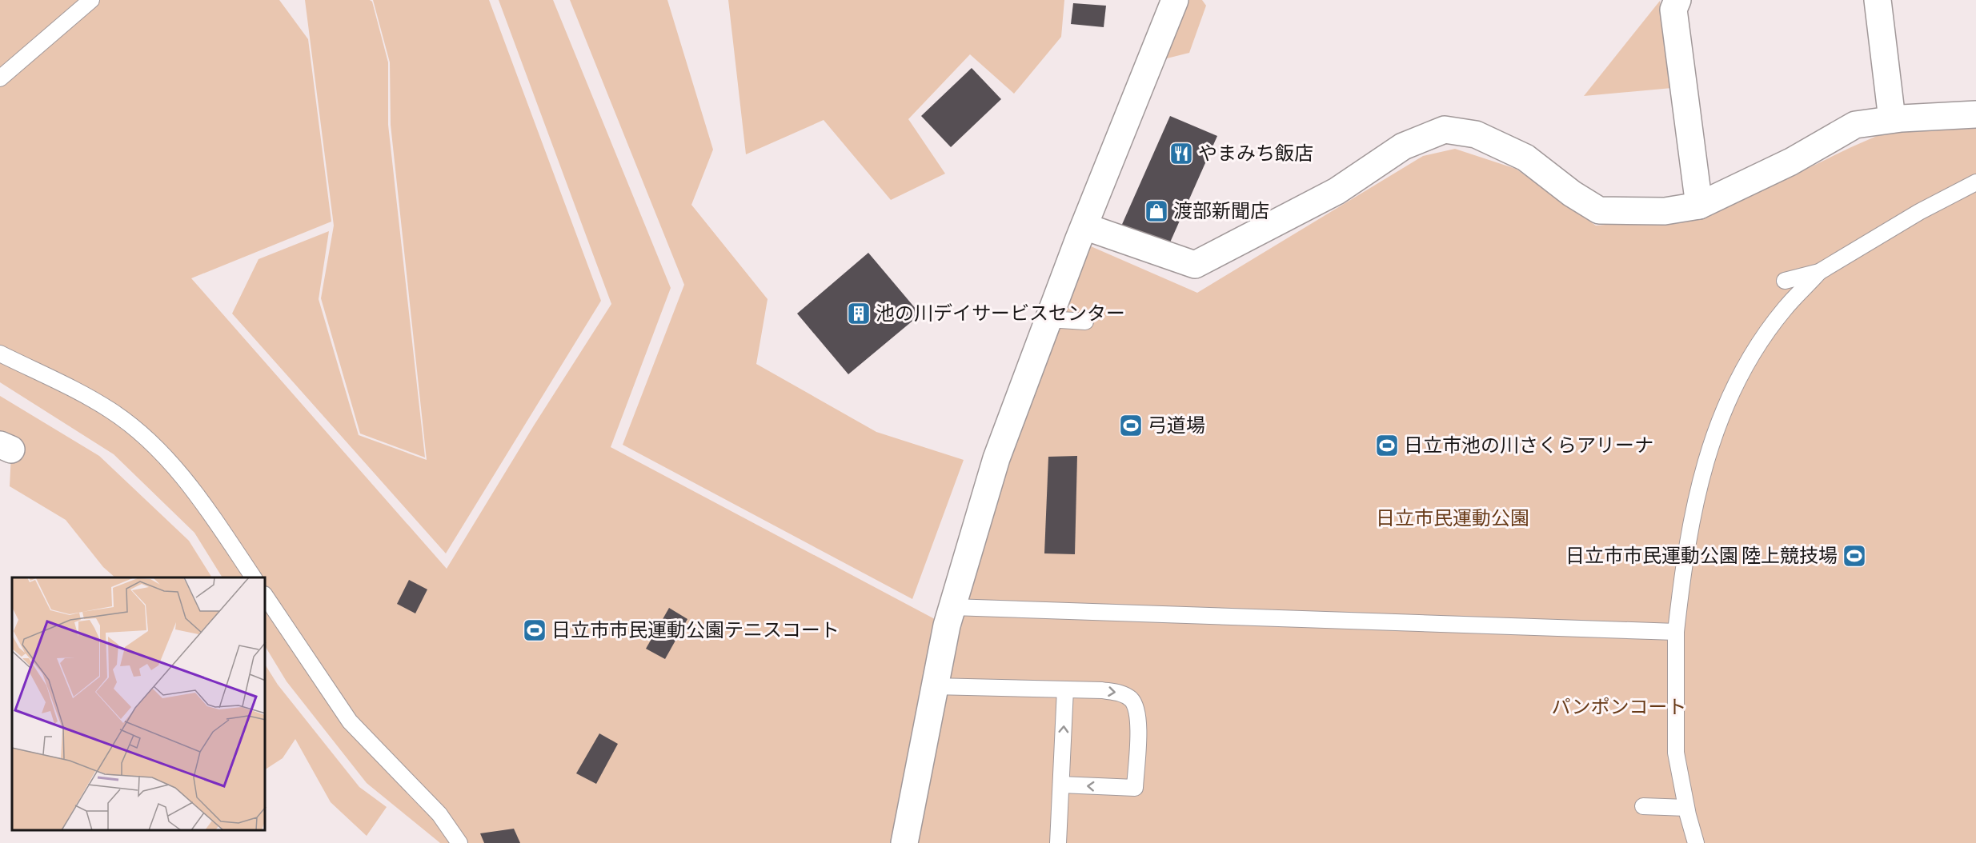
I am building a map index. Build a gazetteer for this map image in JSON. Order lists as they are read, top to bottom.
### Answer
{
  "parks": ["日立市民運動公園", "パンポンコート"],
  "places": {
    "restaurant": ["やまみち飯店"],
    "shop": ["渡部新聞店"],
    "building": ["池の川デイサービスセンター"],
    "sports": [
      "弓道場",
      "日立市池の川さくらアリーナ",
      "日立市市民運動公園 陸上競技場",
      "日立市市民運動公園テニスコート"
    ]
  }
}
